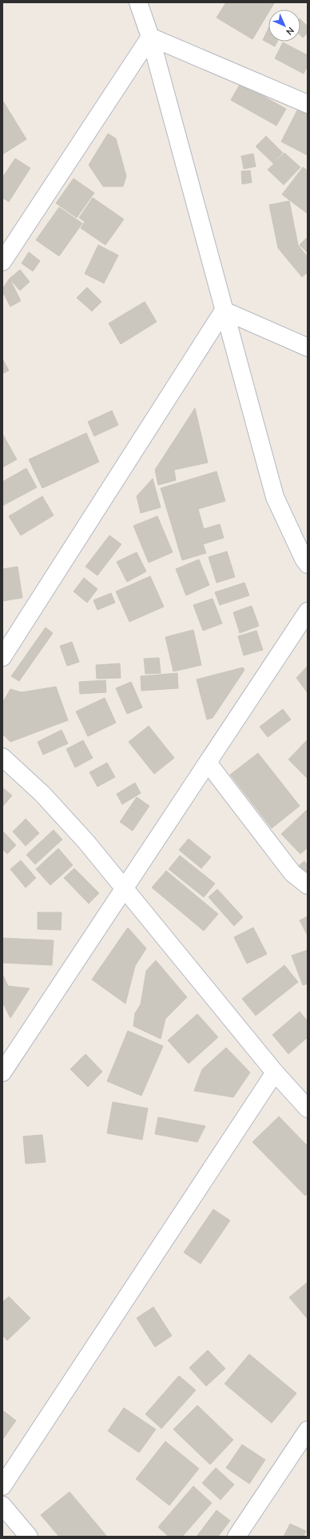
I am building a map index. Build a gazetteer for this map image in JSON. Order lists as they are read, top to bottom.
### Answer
{
  "north": "bottom right"
}
